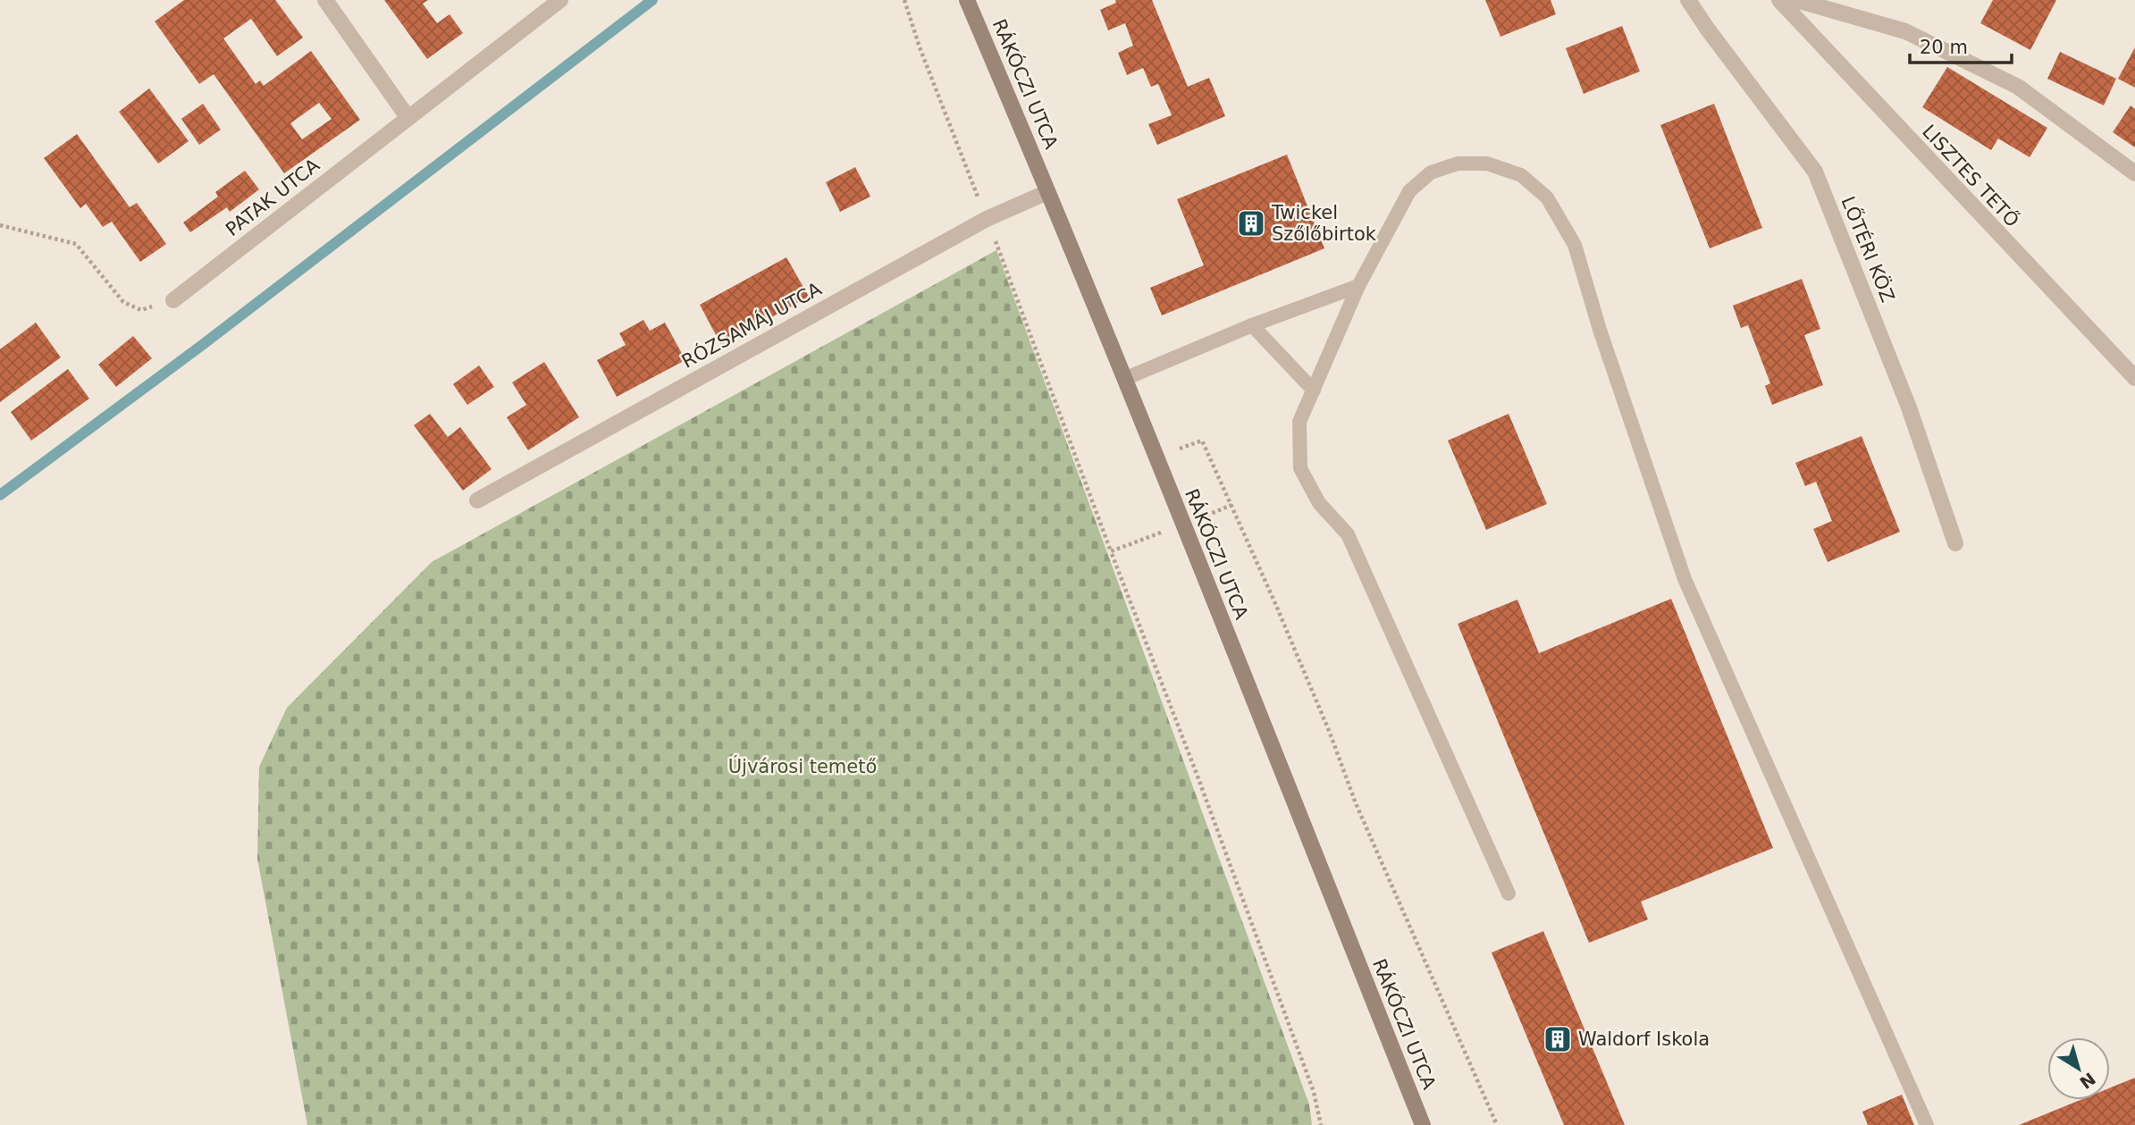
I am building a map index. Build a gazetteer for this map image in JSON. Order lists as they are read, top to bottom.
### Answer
{
  "streets": {
    "street": [
      "RÁKÓCZI UTCA",
      "LISZTES TETŐ",
      "PATAK UTCA",
      "LŐTÉRI KÖZ",
      "RÓZSAMÁJ UTCA"
    ]
  },
  "crossings": [
    ["RÁKÓCZI UTCA", "RÓZSAMÁJ UTCA"]
  ],
  "parks": ["Újvárosi temető"],
  "places": {
    "building": ["Twickel Szőlőbirtok", "Waldorf Iskola"]
  },
  "scale_bar": "20 m",
  "north": "bottom right"
}
